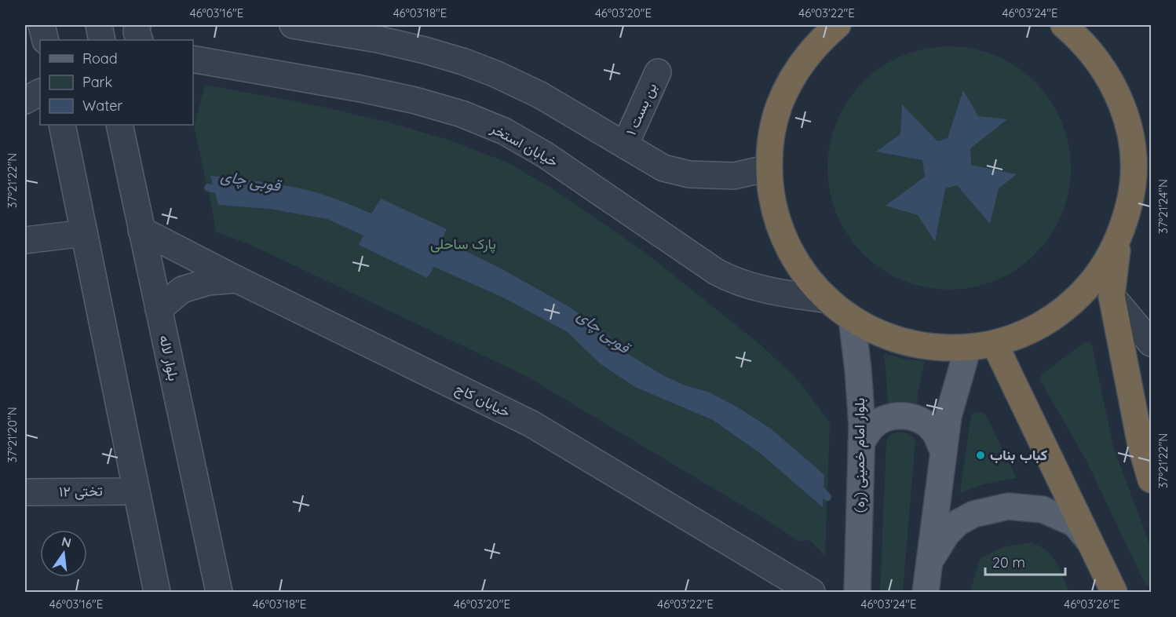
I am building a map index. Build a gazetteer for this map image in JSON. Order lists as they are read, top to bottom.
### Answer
{
  "streets": {
    "main road": ["بلوار امام خمینی (ره)"],
    "street": [
      "بن بست ۱",
      "خیابان استخر",
      "بلوار لاله",
      "خیابان کاج",
      "تختی ۱۲"
    ]
  },
  "crossings": [
    ["بلوار لاله", "خیابان کاج"]
  ],
  "water": ["قوبی چای"],
  "parks": ["پارک ساحلی"],
  "places": ["کباب بناب"],
  "legend": ["Road", "Park", "Water"],
  "scale_bar": "20 m",
  "north": "top",
  "coordinates": [
    "46°03'16\"E",
    "46°03'18\"E",
    "46°03'20\"E",
    "46°03'22\"E",
    "46°03'24\"E",
    "37°21'22\"N",
    "37°21'24\"N",
    "37°21'20\"N",
    "46°03'26\"E"
  ]
}
